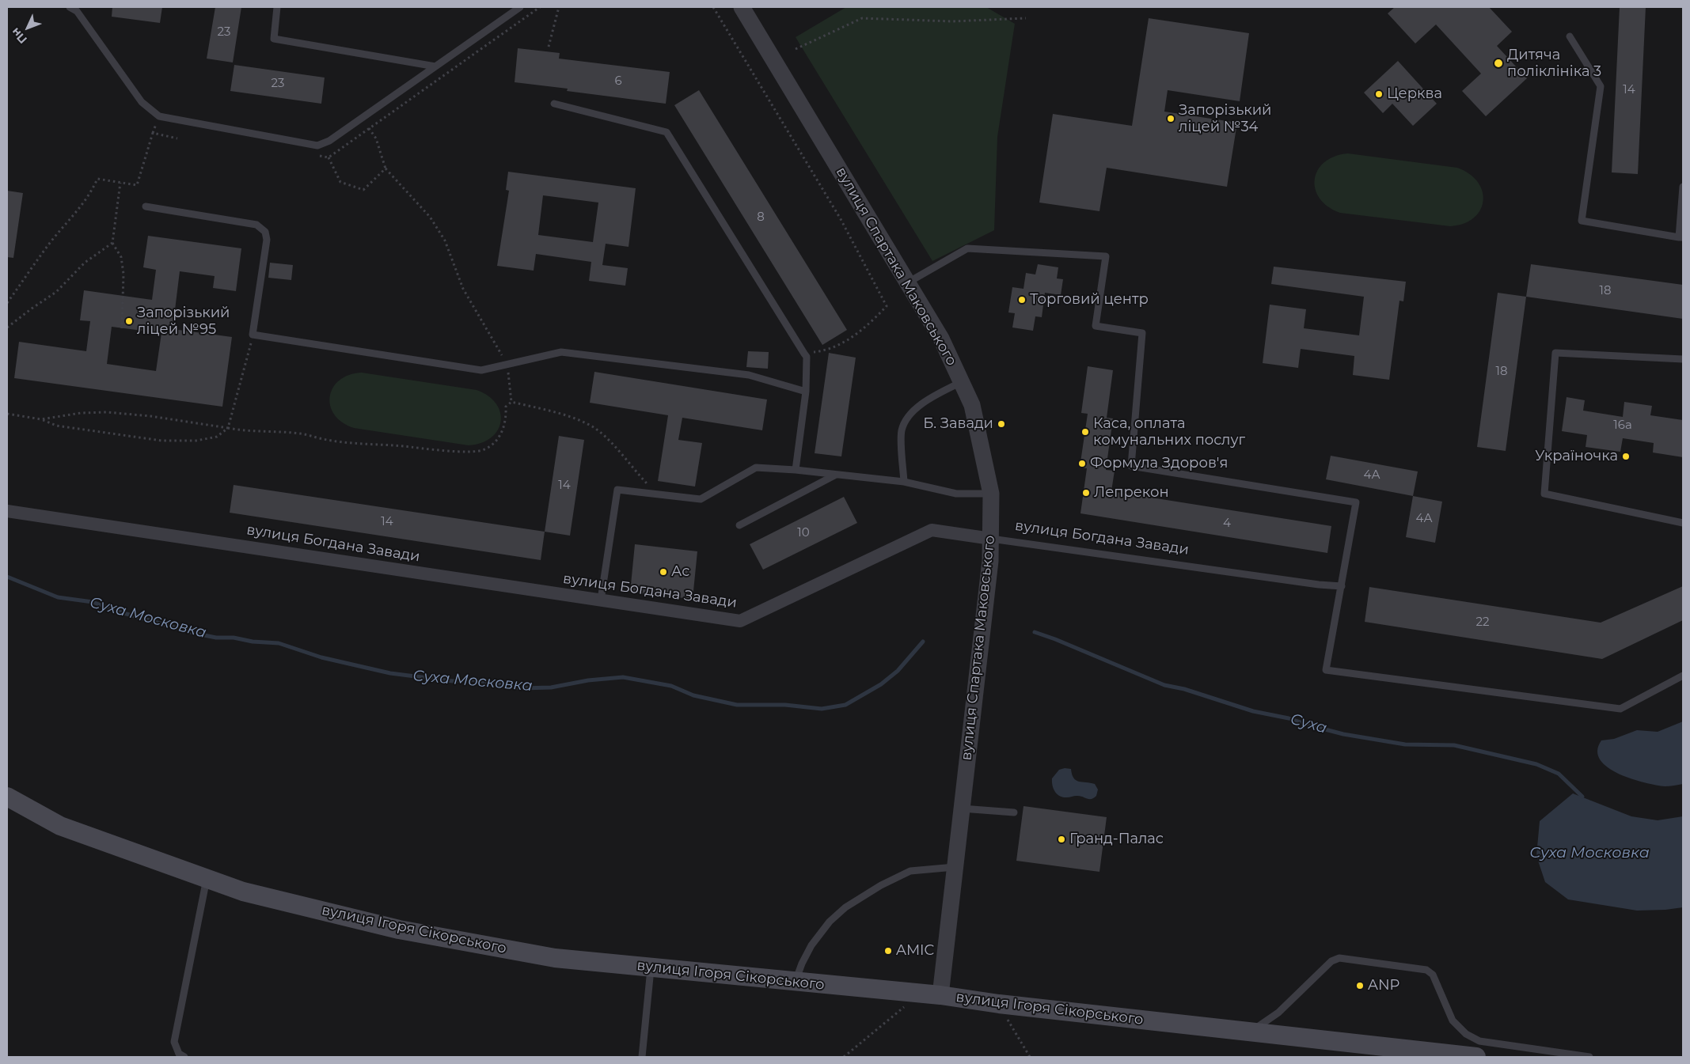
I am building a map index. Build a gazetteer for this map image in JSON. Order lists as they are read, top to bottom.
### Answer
{
  "streets": {
    "main road": ["вулиця Ігоря Сікорського"],
    "street": ["вулиця Спартака Маковського", "вулиця Богдана Завади"]
  },
  "crossings": [
    ["вулиця Спартака Маковського", "вулиця Богдана Завади"],
    ["вулиця Спартака Маковського", "вулиця Ігоря Сікорського"]
  ],
  "water": ["Суха Московка", "Суха"],
  "places": [
    "Дитяча поліклініка 3",
    "Церква",
    "Запорізький ліцей №34",
    "Торговий центр",
    "Запорізький ліцей №95",
    "Б. Завади",
    "Каса, оплата комунальних послуг",
    "Україночка",
    "Формула Здоров'я",
    "Лепрекон",
    "Ас",
    "Гранд-Палас",
    "AMIC",
    "ANP"
  ],
  "house_numbers": [
    "23",
    "6",
    "23",
    "14",
    "8",
    "18",
    "18",
    "16а",
    "4А",
    "14",
    "4А",
    "14",
    "4",
    "10",
    "22"
  ],
  "north": "bottom left"
}
